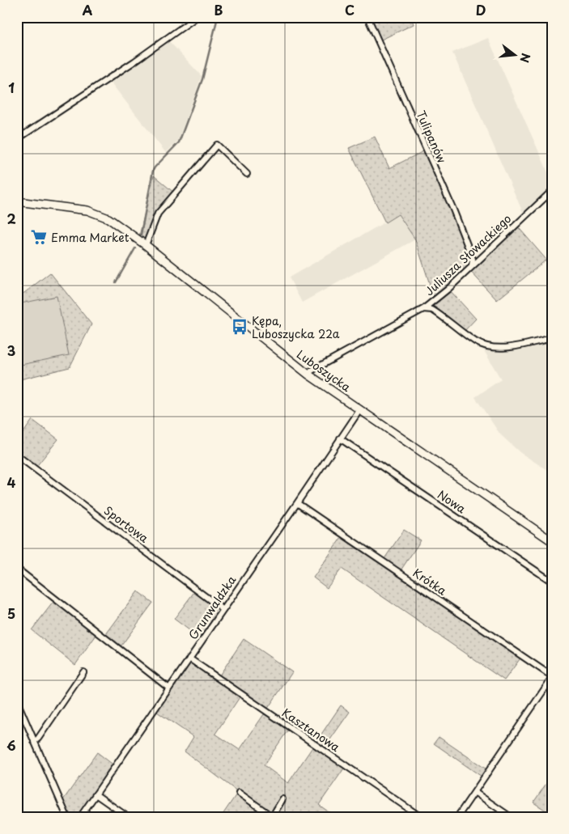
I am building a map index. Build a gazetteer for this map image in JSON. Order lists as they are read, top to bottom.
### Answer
{
  "streets": {
    "street": [
      "Tulipanów",
      "Juliusza Słowackiego",
      "Luboszycka",
      "Nowa",
      "Sportowa",
      "Krótka",
      "Grunwaldzka",
      "Kasztanowa"
    ]
  },
  "crossings": [
    ["Tulipanów", "Juliusza Słowackiego"],
    ["Juliusza Słowackiego", "Luboszycka"],
    ["Luboszycka", "Grunwaldzka"],
    ["Nowa", "Grunwaldzka"],
    ["Sportowa", "Grunwaldzka"],
    ["Krótka", "Grunwaldzka"],
    ["Grunwaldzka", "Kasztanowa"]
  ],
  "places": {
    "supermarket": ["Emma Market"],
    "bus stop": ["Kępa, Luboszycka 22a"]
  },
  "north": "right",
  "grid": {
    "columns": [
      "A",
      "B",
      "C",
      "D"
    ],
    "rows": [
      "1",
      "2",
      "3",
      "4",
      "5",
      "6"
    ]
  }
}
